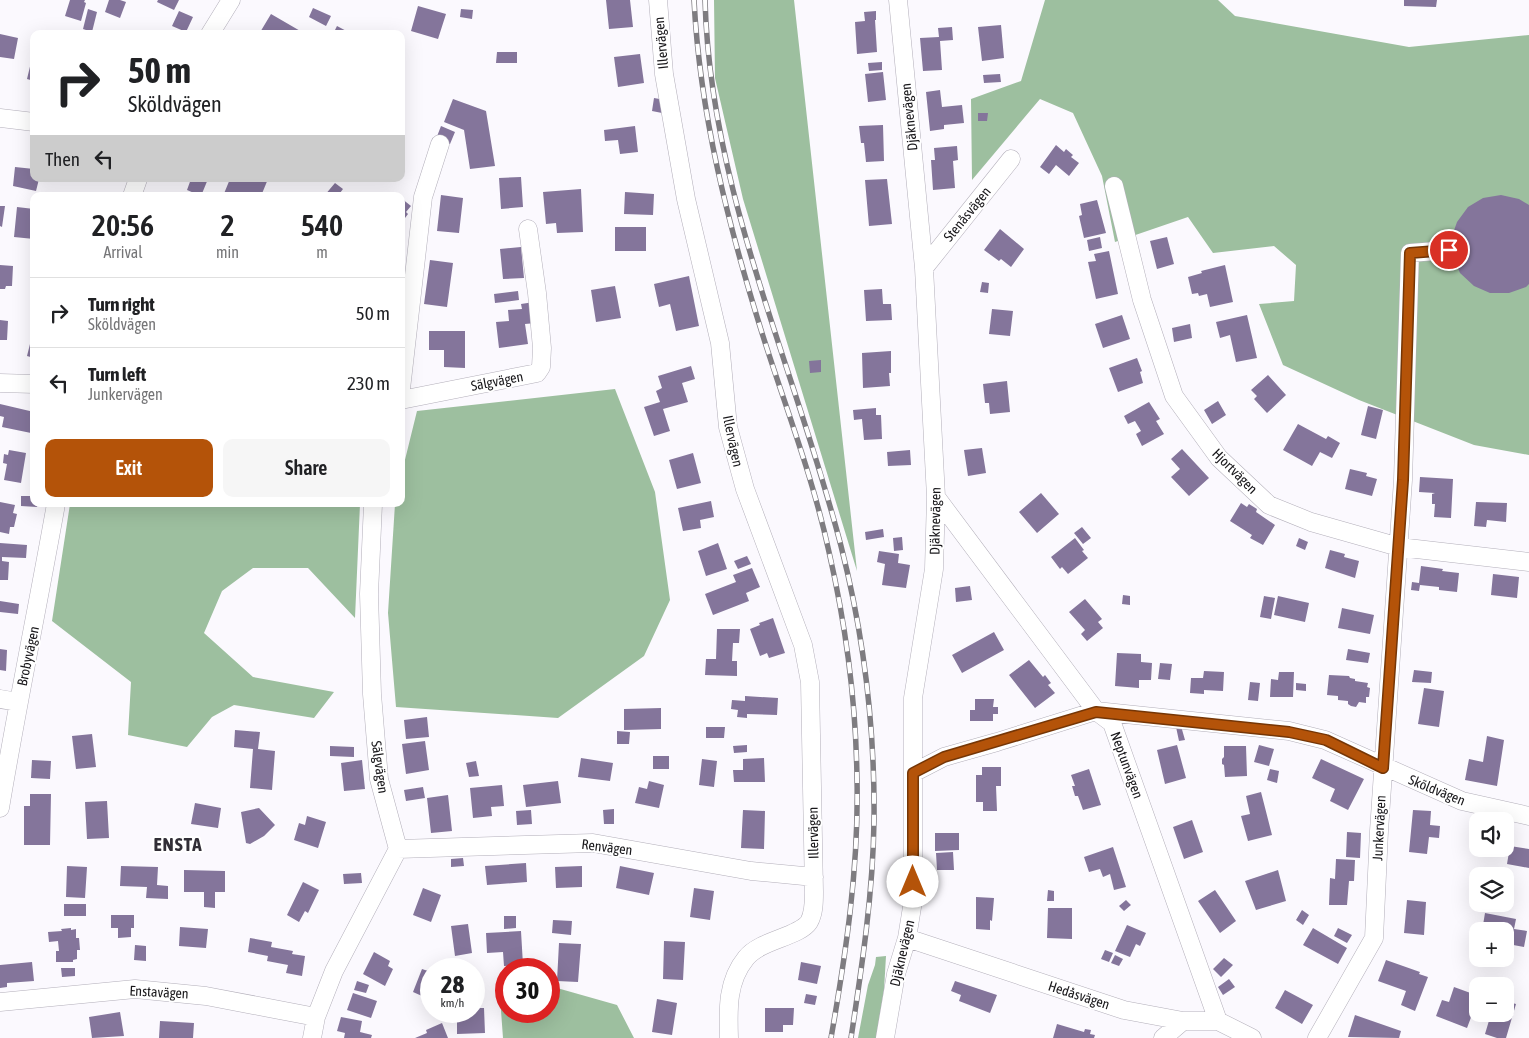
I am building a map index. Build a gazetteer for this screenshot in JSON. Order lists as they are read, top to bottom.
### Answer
{
  "streets": {
    "street": [
      "Illervägen",
      "Djäknevägen",
      "Stenåsvägen",
      "Sälgvägen",
      "Hjortvägen",
      "Brobyvägen",
      "Neptunvägen",
      "Sköldvägen",
      "Junkervägen",
      "Renvägen",
      "Enstavägen",
      "Hedåsvägen"
    ]
  },
  "crossings": [
    ["Illervägen", "Renvägen"],
    ["Djäknevägen", "Stenåsvägen"],
    ["Djäknevägen", "Neptunvägen"],
    ["Djäknevägen", "Sköldvägen"],
    ["Djäknevägen", "Hedåsvägen"],
    ["Sälgvägen", "Renvägen"],
    ["Hjortvägen", "Junkervägen"],
    ["Neptunvägen", "Sköldvägen"],
    ["Neptunvägen", "Hedåsvägen"],
    ["Sköldvägen", "Junkervägen"]
  ],
  "districts": ["ENSTA"],
  "page": {
    "turn": ["50 m", "Sköldvägen"],
    "then": "Then",
    "eta": [
      "20:56",
      "Arrival",
      "2",
      "min",
      "540",
      "m"
    ],
    "list": [
      {
        "name": "Turn right",
        "note": "Sköldvägen",
        "value": "50 m"
      },
      {
        "name": "Turn left",
        "note": "Junkervägen",
        "value": "230 m"
      }
    ],
    "buttons": ["Exit", "Share"],
    "map_buttons": ["+", "−"],
    "speed": "28 km/h",
    "limit": "30"
  }
}
